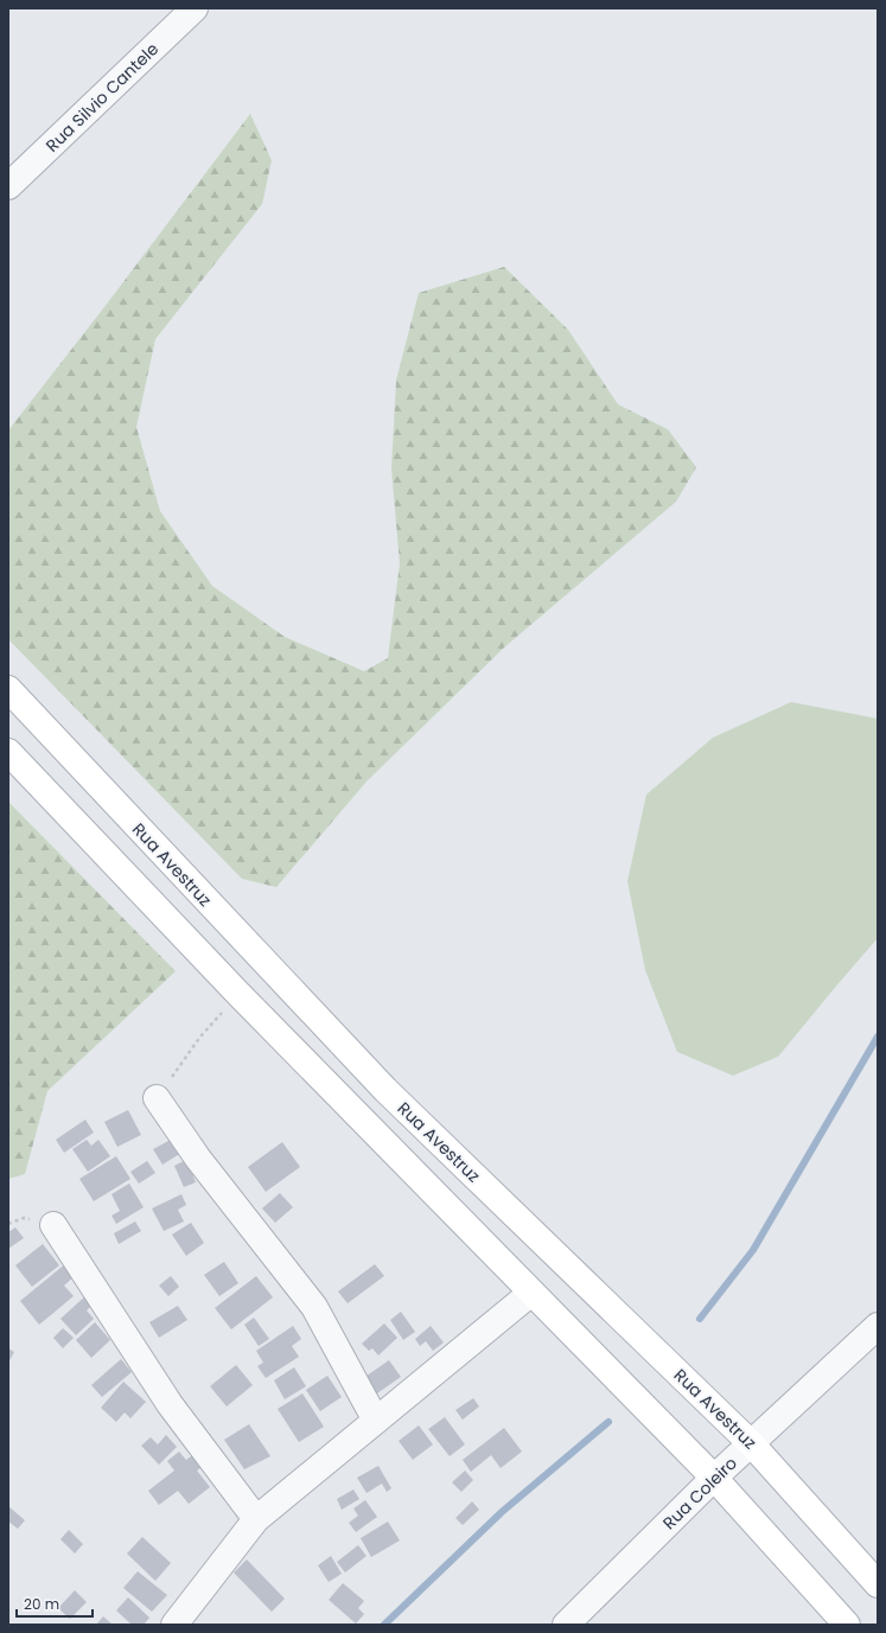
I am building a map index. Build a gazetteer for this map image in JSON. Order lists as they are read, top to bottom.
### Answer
{
  "streets": {
    "main road": ["Rua Avestruz"],
    "street": ["Rua Silvio Cantele", "Rua Coleiro"]
  },
  "crossings": [
    ["Rua Avestruz", "Rua Coleiro"]
  ],
  "scale_bar": "20 m"
}
